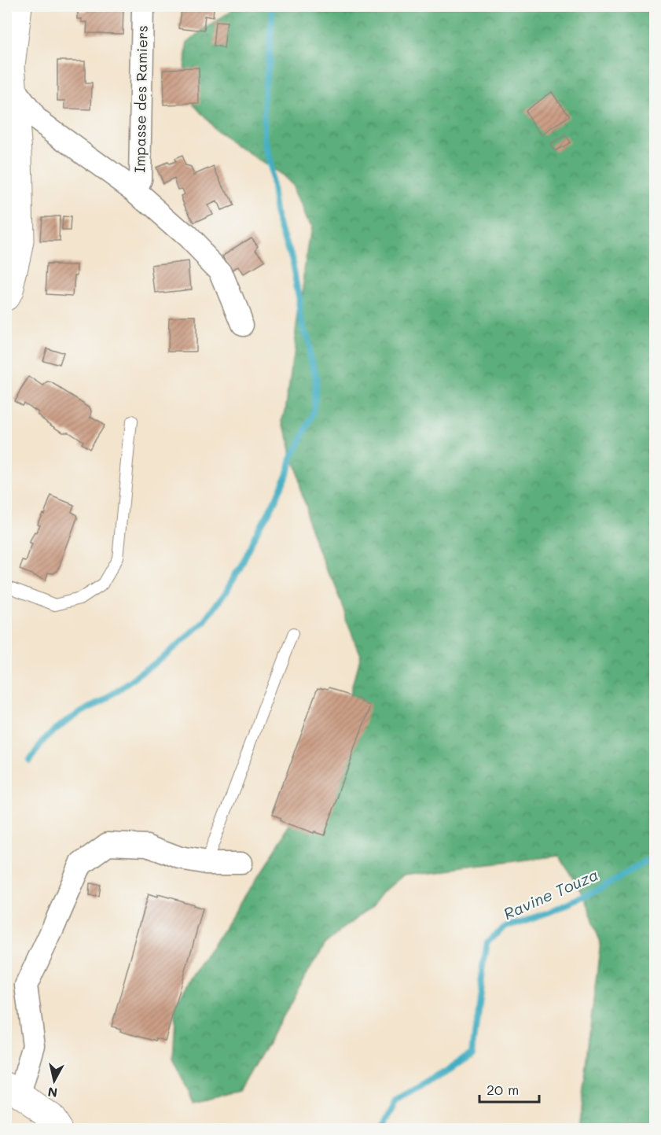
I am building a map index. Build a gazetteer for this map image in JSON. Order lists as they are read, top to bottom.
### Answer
{
  "streets": {
    "street": ["Impasse des Ramiers"]
  },
  "water": ["Ravine Touza"],
  "scale_bar": "20 m",
  "north": "bottom"
}
